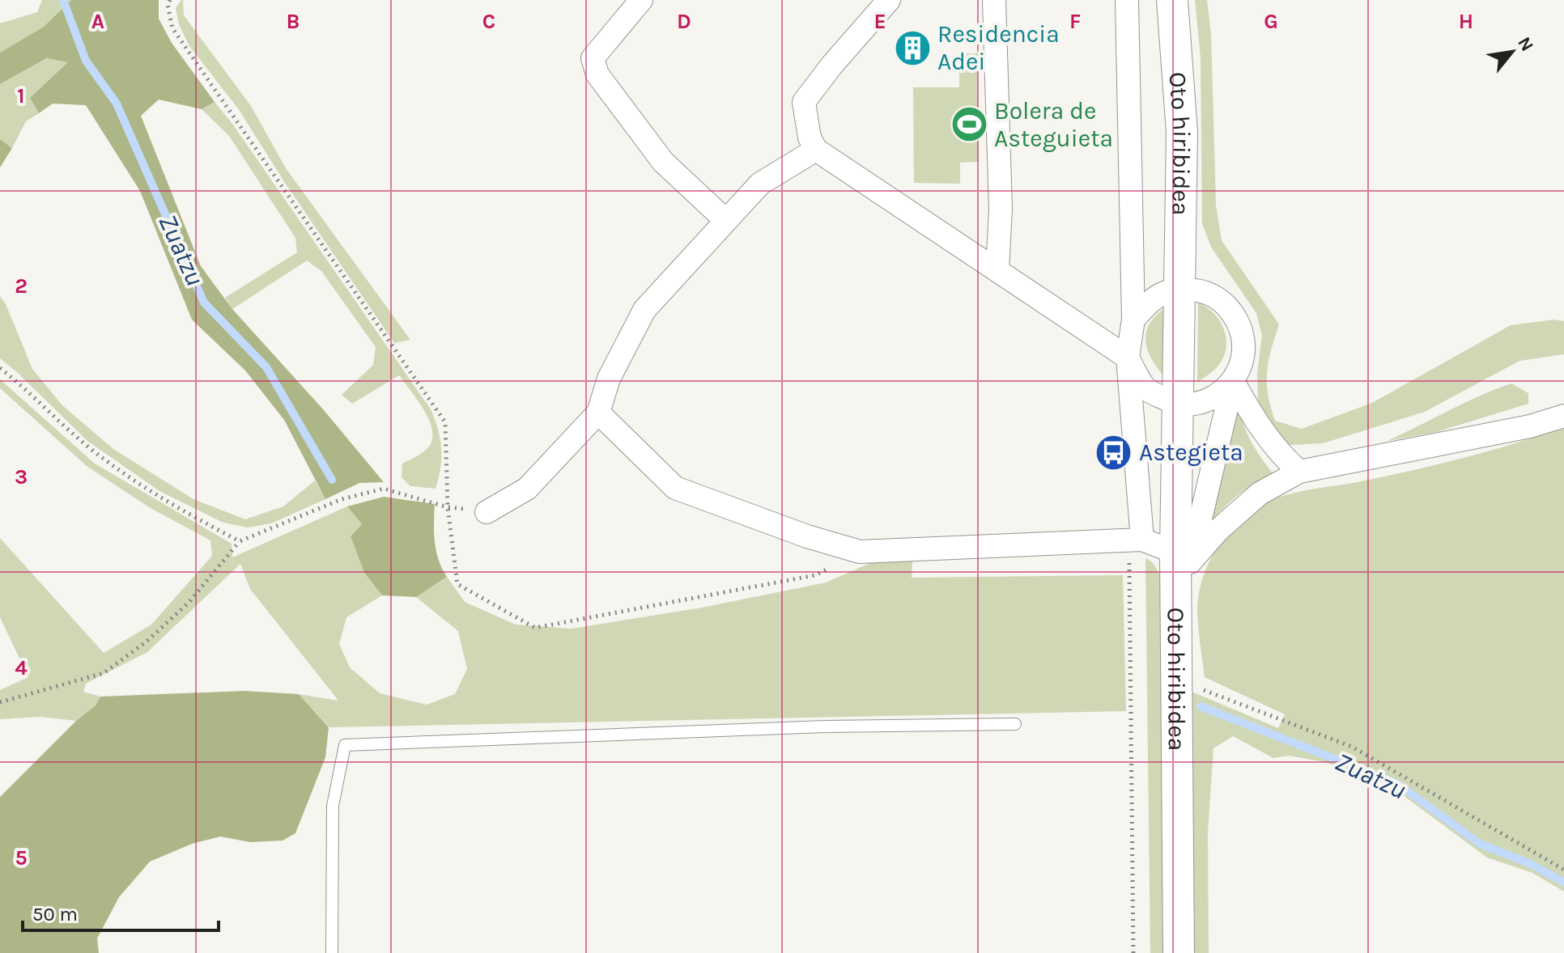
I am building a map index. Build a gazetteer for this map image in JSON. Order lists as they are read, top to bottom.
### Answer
{
  "streets": {
    "street": ["Oto hiribidea"]
  },
  "water": ["Zuatzu"],
  "places": {
    "building": ["Residencia Adei"],
    "sports": ["Bolera de Asteguieta"],
    "bus stop": ["Astegieta"]
  },
  "scale_bar": "50 m",
  "north": "top right",
  "grid": {
    "columns": [
      "A",
      "B",
      "C",
      "D",
      "E",
      "F",
      "G",
      "H"
    ],
    "rows": [
      "1",
      "2",
      "3",
      "4",
      "5"
    ]
  }
}
